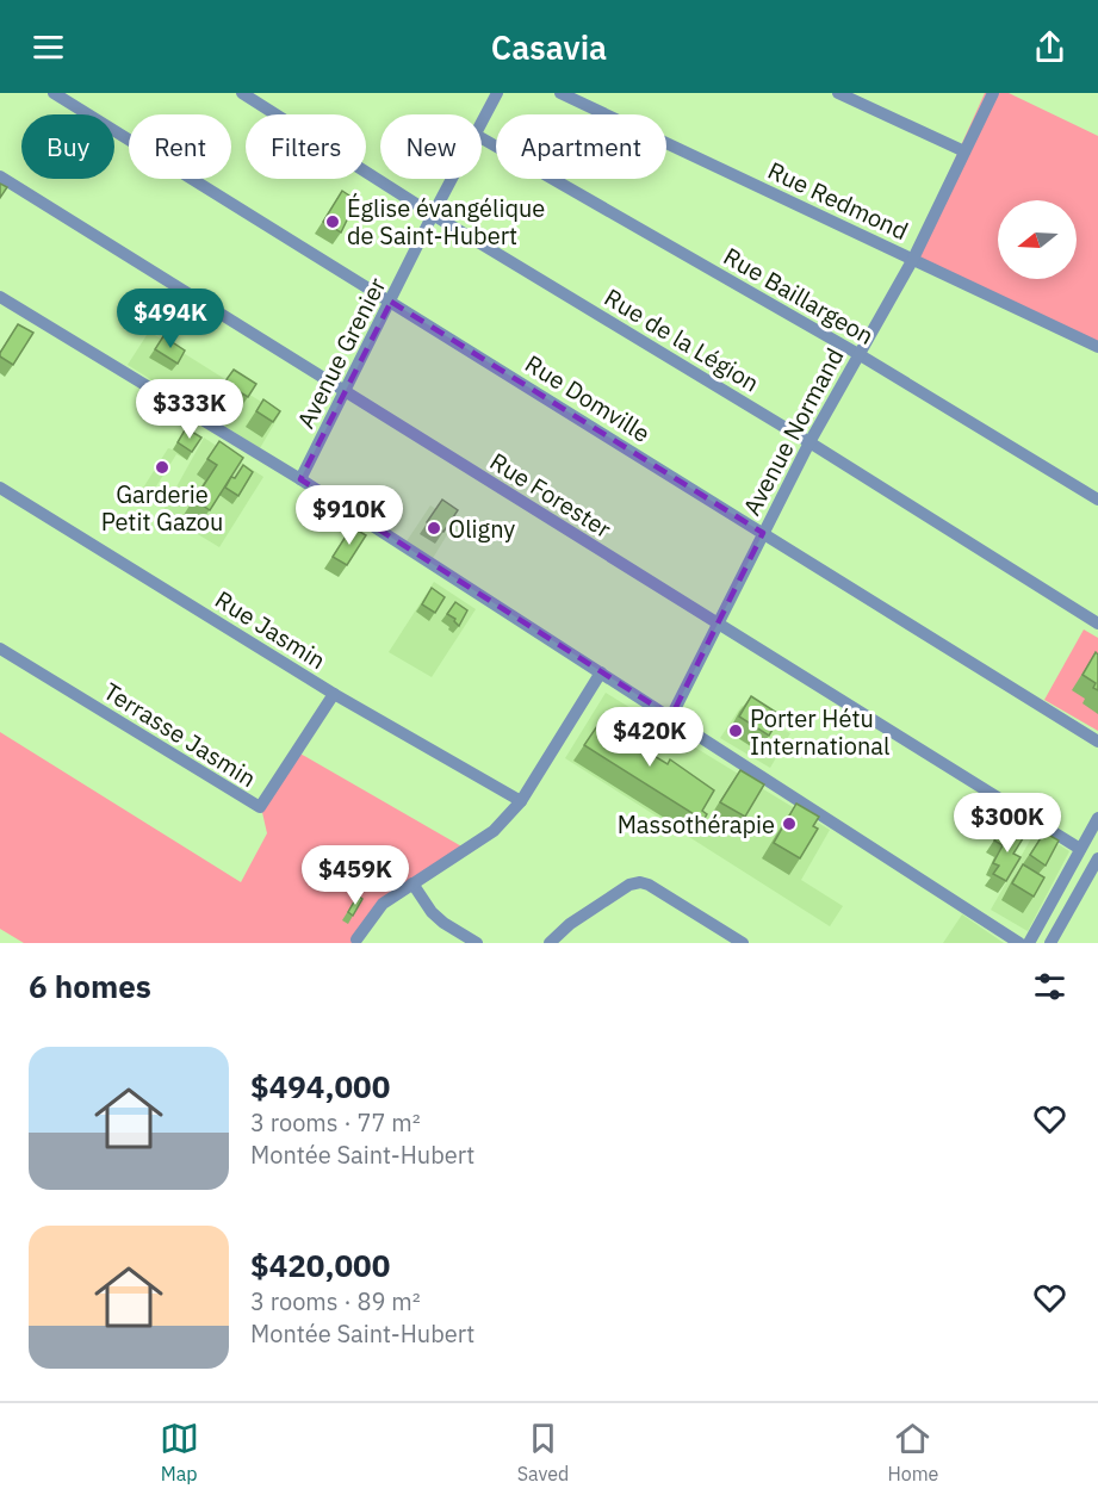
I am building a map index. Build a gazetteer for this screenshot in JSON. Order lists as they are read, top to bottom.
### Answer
{
  "streets": {
    "street": [
      "Rue Redmond",
      "Rue Baillargeon",
      "Rue de la Légion",
      "Avenue Grenier",
      "Rue Domville",
      "Avenue Normand",
      "Rue Forester",
      "Rue Jasmin",
      "Terrasse Jasmin"
    ]
  },
  "crossings": [
    ["Rue Redmond", "Avenue Normand"],
    ["Rue Baillargeon", "Avenue Normand"],
    ["Rue de la Légion", "Avenue Grenier"],
    ["Rue de la Légion", "Avenue Normand"],
    ["Avenue Grenier", "Rue Domville"],
    ["Avenue Grenier", "Rue Forester"],
    ["Rue Domville", "Avenue Normand"],
    ["Avenue Normand", "Rue Forester"],
    ["Rue Jasmin", "Terrasse Jasmin"]
  ],
  "places": [
    "Église évangélique de Saint-Hubert",
    "Garderie Petit Gazou",
    "Oligny",
    "Porter Hétu International",
    "Massothérapie"
  ],
  "north": "left",
  "page": {
    "header": "Casavia",
    "chip": [
      "Buy",
      "Rent",
      "Filters",
      "New",
      "Apartment"
    ],
    "price": [
      "$494K",
      "$333K",
      "$910K",
      "$420K",
      "$300K",
      "$459K"
    ],
    "heading": "6 homes",
    "list": [
      {
        "name": "$494,000",
        "note": "3 rooms · 77 m² · Montée Saint-Hubert"
      },
      {
        "name": "$420,000",
        "note": "3 rooms · 89 m² · Montée Saint-Hubert"
      }
    ],
    "tabs": ["Map", "Saved", "Home"]
  }
}
